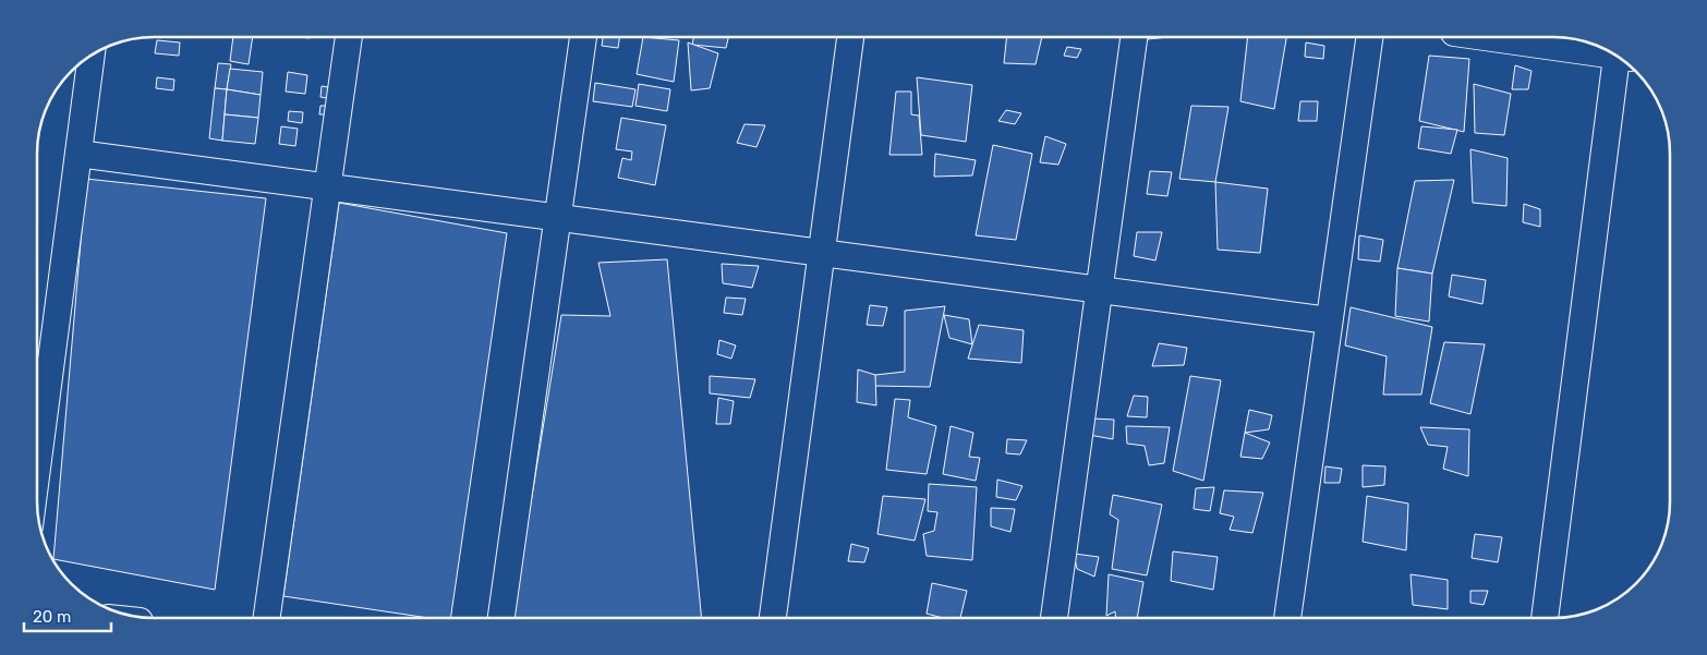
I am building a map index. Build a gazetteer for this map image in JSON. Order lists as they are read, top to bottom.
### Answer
{
  "scale_bar": "20 m"
}
